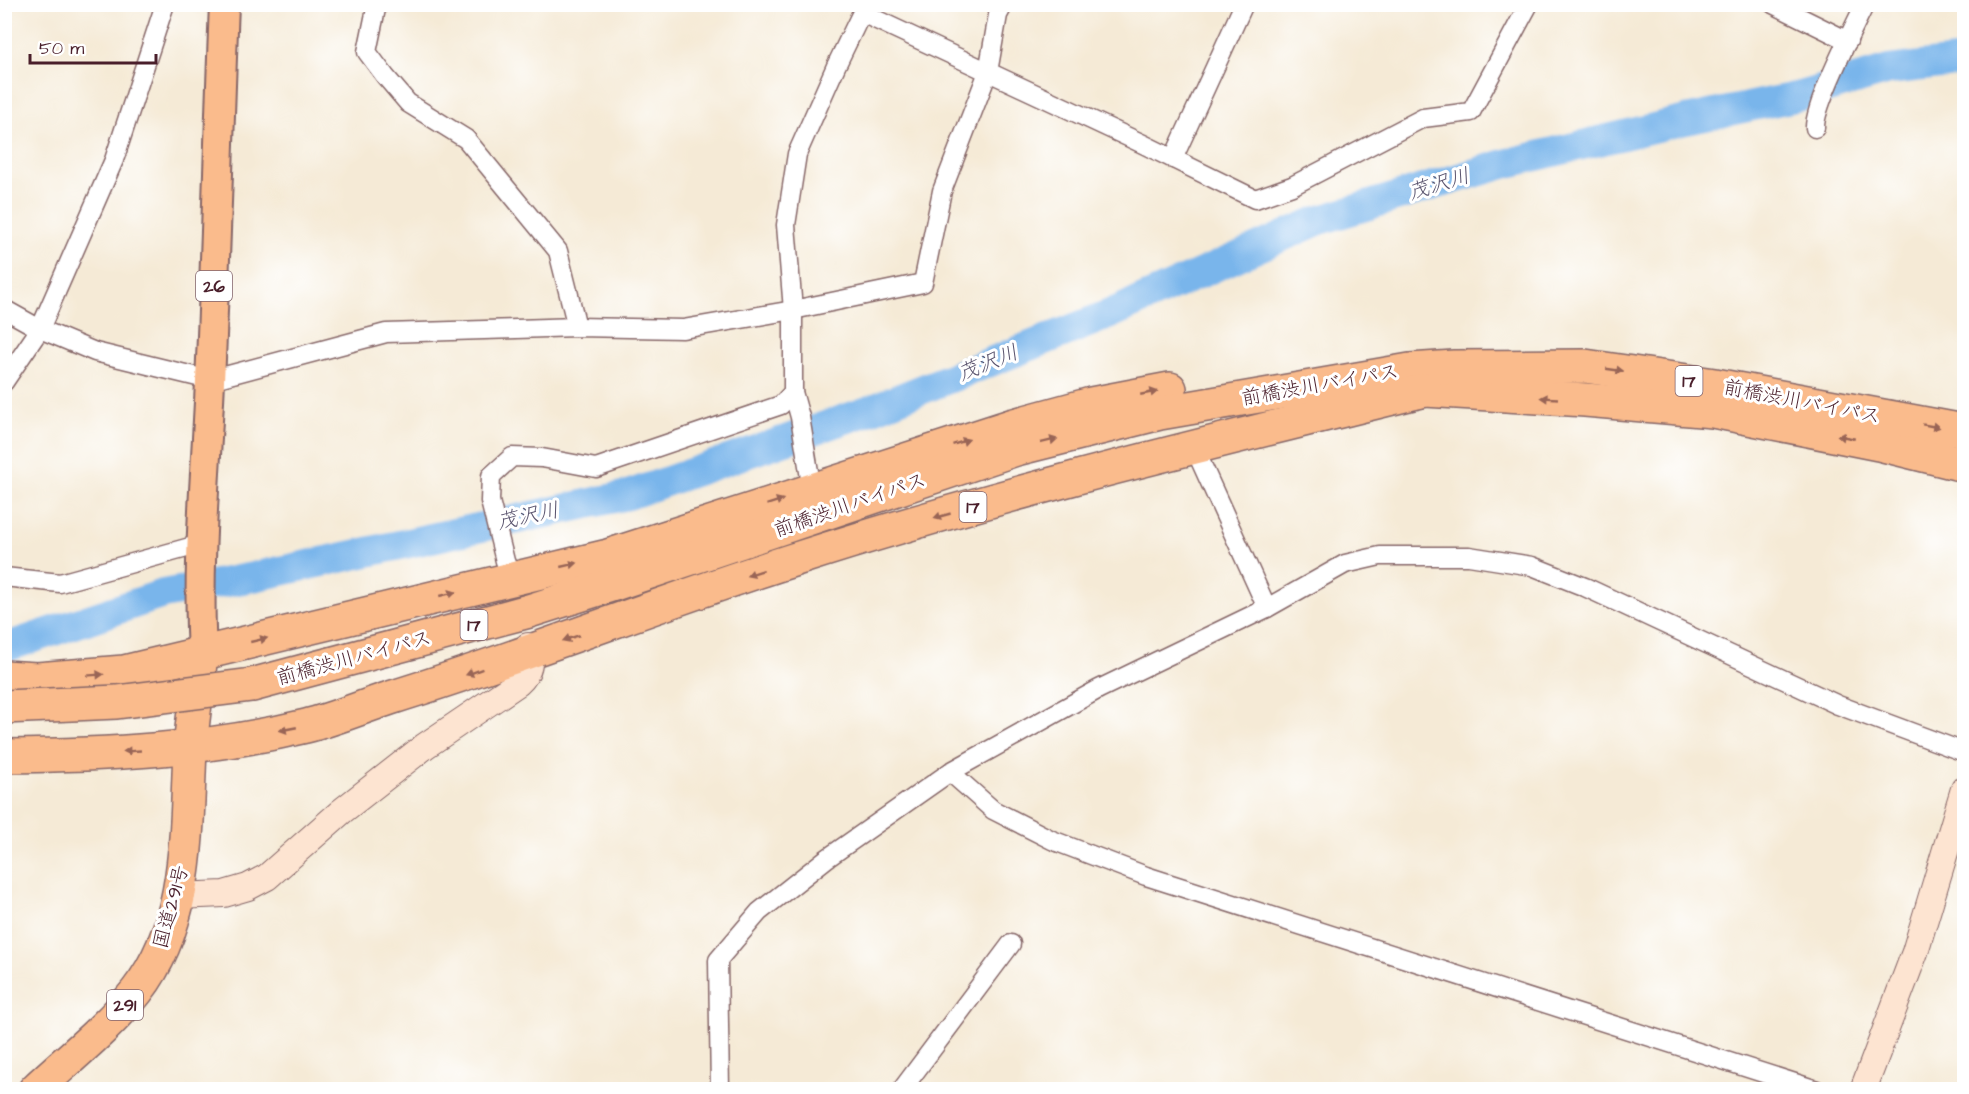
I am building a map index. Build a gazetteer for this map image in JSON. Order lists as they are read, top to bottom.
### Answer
{
  "streets": {
    "highway": [
      "17",
      "前橋渋川バイパス",
      "国道291号",
      "291"
    ],
    "main road": ["26"]
  },
  "crossings": [
    ["26", "17"],
    ["26", "国道291号"],
    ["17", "前橋渋川バイパス"],
    ["17", "国道291号"]
  ],
  "water": ["茂沢川"],
  "scale_bar": "50 m"
}
